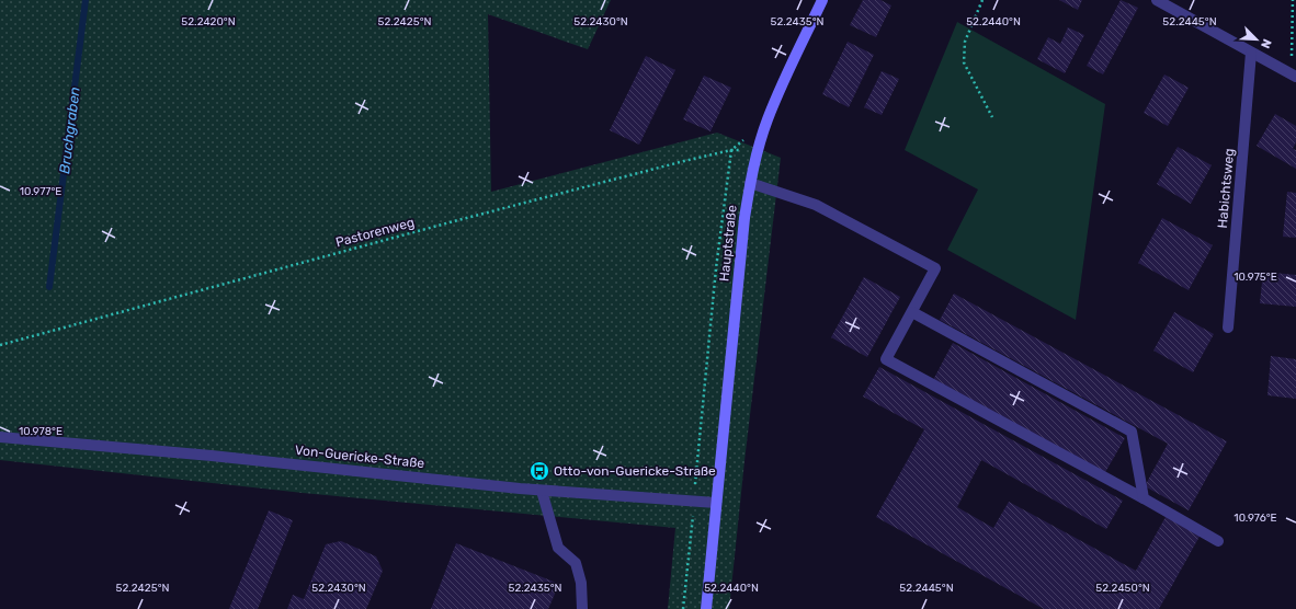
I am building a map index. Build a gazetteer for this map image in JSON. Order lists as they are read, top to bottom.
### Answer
{
  "streets": {
    "main road": ["Hauptstraße"],
    "street": ["Habichtsweg", "Von-Guericke-Straße"],
    "path": ["Pastorenweg"]
  },
  "crossings": [
    ["Pastorenweg", "Hauptstraße"],
    ["Hauptstraße", "Von-Guericke-Straße"]
  ],
  "water": ["Bruchgraben"],
  "places": {
    "bus stop": ["Otto-von-Guericke-Straße"]
  },
  "north": "bottom right",
  "coordinates": [
    "52.2420°N",
    "52.2425°N",
    "52.2435°N",
    "52.2440°N",
    "52.2430°N",
    "52.2445°N",
    "10.977°E",
    "10.975°E",
    "10.978°E",
    "10.976°E",
    "52.2450°N"
  ]
}
